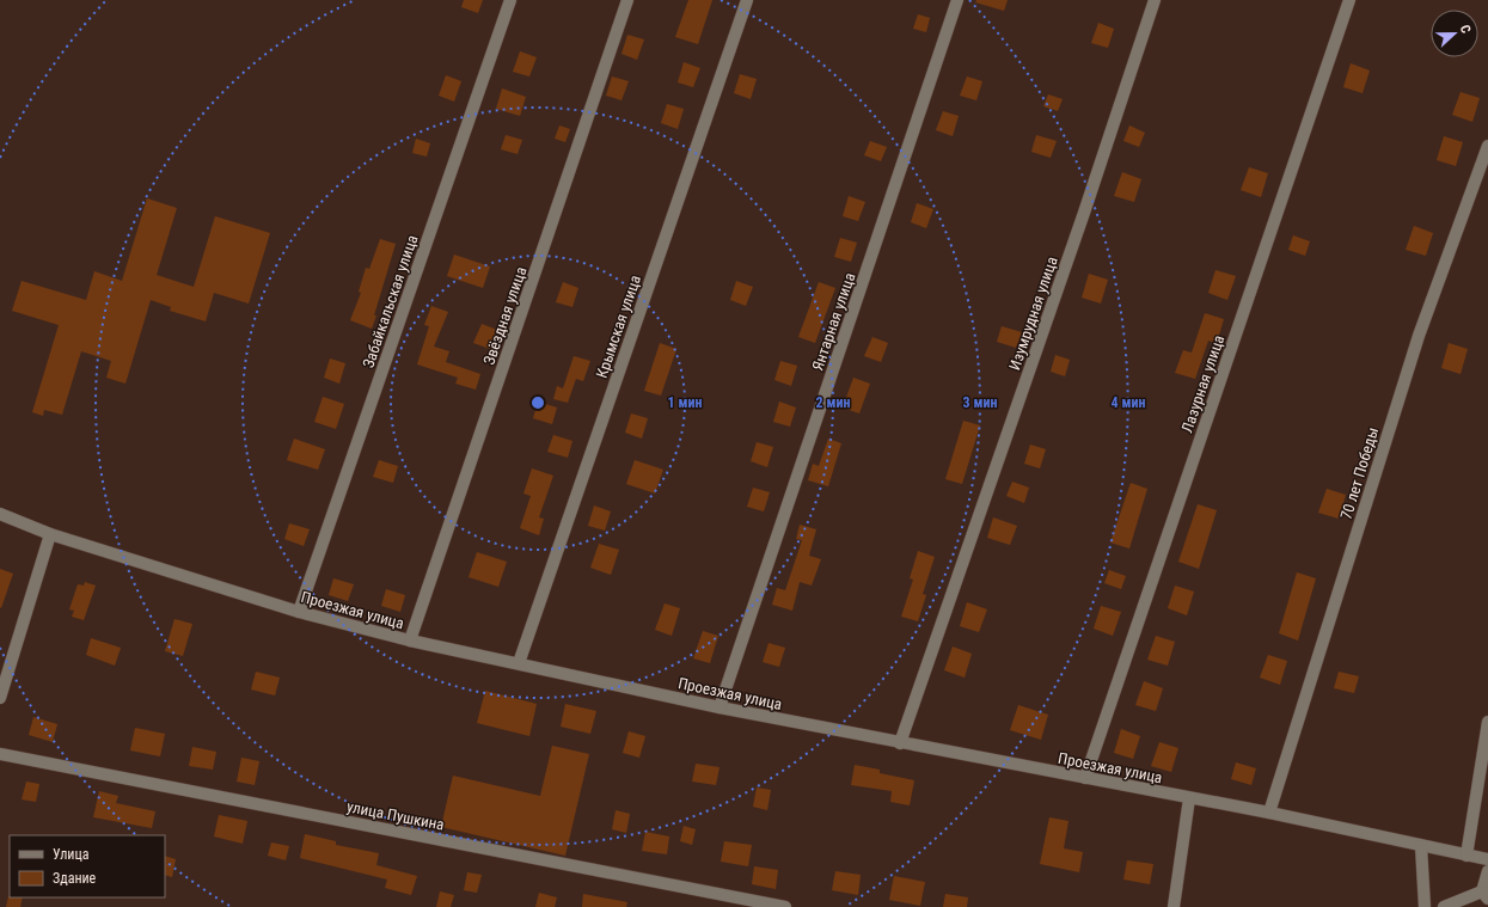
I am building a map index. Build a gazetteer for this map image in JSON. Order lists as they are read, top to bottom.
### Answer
{
  "streets": {
    "street": [
      "Забайкальская улица",
      "Изумрудная улица",
      "Звёздная улица",
      "Янтарная улица",
      "Крымская улица",
      "Лазурная улица",
      "70 лет Победы",
      "Проезжая улица",
      "улица Пушкина"
    ]
  },
  "crossings": [
    ["Забайкальская улица", "Проезжая улица"],
    ["Изумрудная улица", "Проезжая улица"],
    ["Звёздная улица", "Проезжая улица"],
    ["Янтарная улица", "Проезжая улица"],
    ["Крымская улица", "Проезжая улица"],
    ["Лазурная улица", "Проезжая улица"],
    ["70 лет Победы", "Проезжая улица"]
  ],
  "legend": ["Улица", "Здание"],
  "north": "right",
  "rings": [
    "1 мин",
    "2 мин",
    "3 мин",
    "4 мин"
  ]
}
